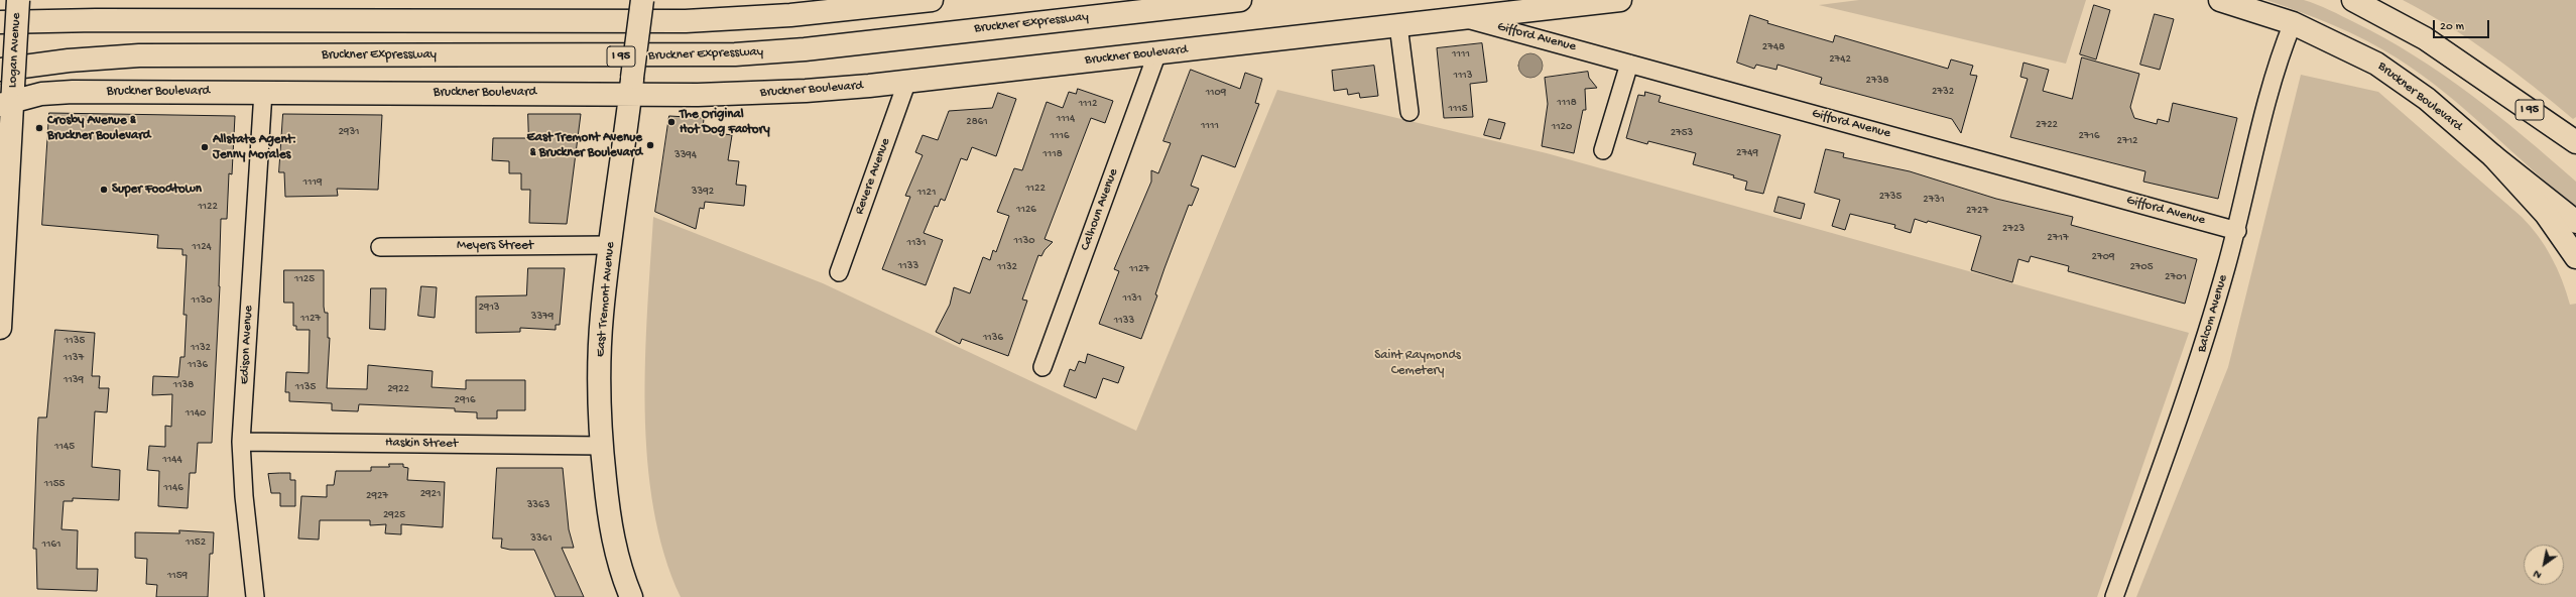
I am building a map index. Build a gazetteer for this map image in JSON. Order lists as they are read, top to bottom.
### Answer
{
  "streets": {
    "main road": [
      "Bruckner Expressway",
      "Logan Avenue",
      "Bruckner Boulevard",
      "I 95",
      "East Tremont Avenue"
    ],
    "street": [
      "Gifford Avenue",
      "Revere Avenue",
      "Calhoun Avenue",
      "Meyers Street",
      "Balcom Avenue",
      "Edison Avenue",
      "Haskin Street"
    ]
  },
  "crossings": [
    ["Bruckner Expressway", "Logan Avenue"],
    ["Bruckner Expressway", "Bruckner Boulevard"],
    ["Gifford Avenue", "Bruckner Boulevard"],
    ["Gifford Avenue", "Balcom Avenue"],
    ["Logan Avenue", "Bruckner Boulevard"],
    ["Bruckner Boulevard", "Revere Avenue"],
    ["Bruckner Boulevard", "Calhoun Avenue"],
    ["Bruckner Boulevard", "East Tremont Avenue"],
    ["Bruckner Boulevard", "Balcom Avenue"],
    ["Bruckner Boulevard", "Edison Avenue"],
    ["Meyers Street", "East Tremont Avenue"],
    ["East Tremont Avenue", "Haskin Street"],
    ["Edison Avenue", "Haskin Street"]
  ],
  "parks": ["Saint Raymonds Cemetery"],
  "places": [
    "The Original Hot Dog Factory",
    "Crosby Avenue & Bruckner Boulevard",
    "East Tremont Avenue & Bruckner Boulevard",
    "Allstate Agent: Jenny Morales",
    "Super Foodtown"
  ],
  "house_numbers": [
    "2748",
    "1111",
    "2742",
    "1113",
    "2738",
    "2732",
    "1109",
    "1118",
    "1112",
    "1115",
    "1114",
    "2861",
    "2722",
    "1111",
    "1120",
    "2931",
    "2753",
    "1116",
    "2716",
    "2712",
    "2749",
    "1118",
    "3394",
    "1119",
    "1122",
    "3392",
    "1121",
    "2735",
    "2731",
    "1122",
    "1126",
    "2727",
    "2723",
    "2717",
    "1130",
    "1131",
    "1124",
    "2709",
    "1133",
    "1132",
    "2705",
    "1127",
    "2701",
    "1125",
    "1131",
    "1130",
    "2913",
    "3379",
    "1127",
    "1133",
    "1136",
    "1135",
    "1132",
    "1137",
    "1136",
    "1139",
    "1138",
    "1135",
    "2922",
    "2916",
    "1140",
    "1145",
    "1144",
    "1155",
    "1146",
    "2921",
    "2927",
    "3363",
    "2925",
    "3361",
    "1152",
    "1161",
    "1159"
  ],
  "scale_bar": "20 m",
  "north": "bottom left"
}
